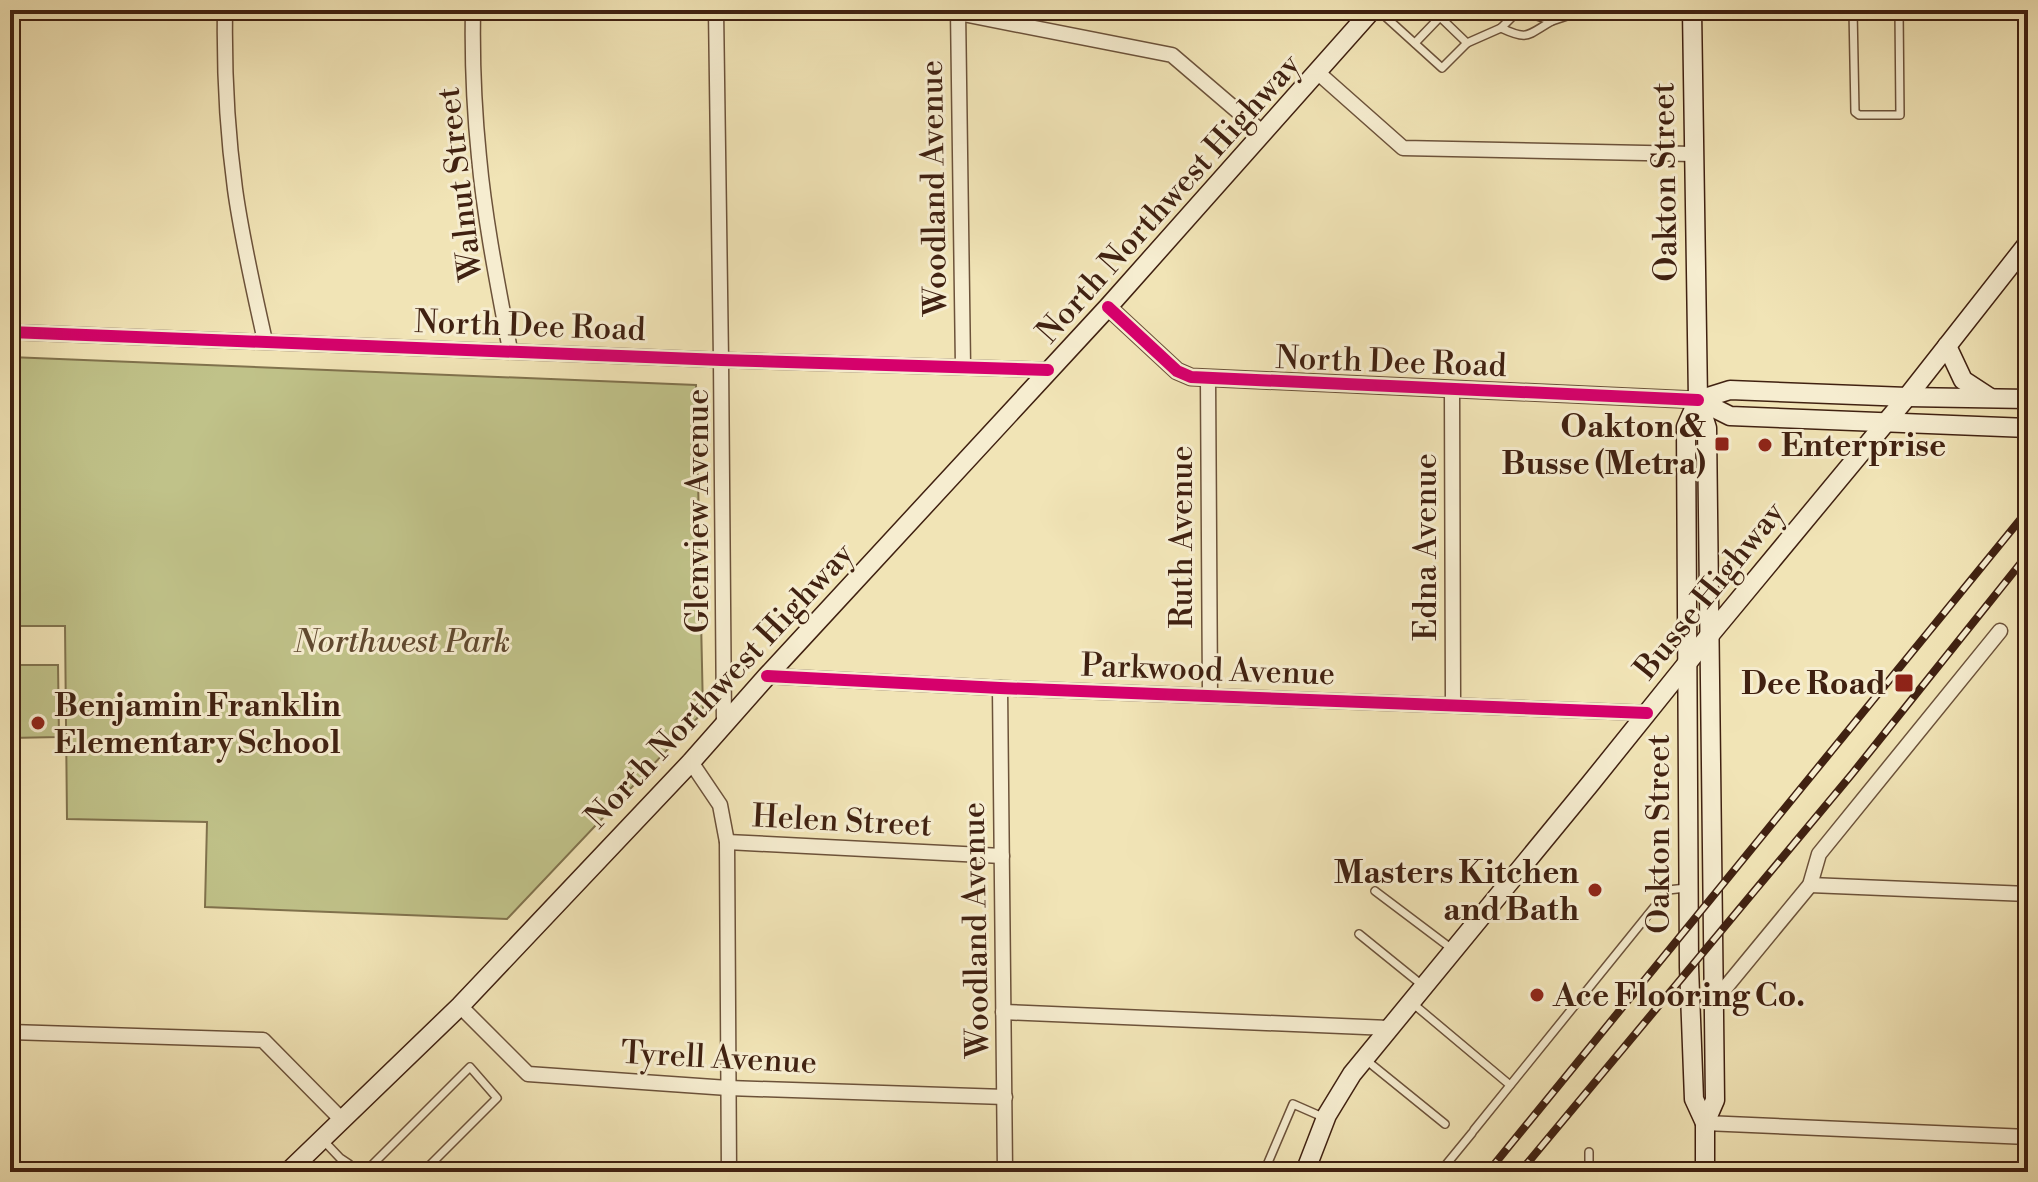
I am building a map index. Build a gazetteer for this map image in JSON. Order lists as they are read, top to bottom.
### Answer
{
  "streets": {
    "main road": [
      "Oakton Street",
      "North Northwest Highway",
      "North Dee Road",
      "Busse Highway"
    ],
    "street": [
      "Walnut Street",
      "Woodland Avenue",
      "Glenview Avenue",
      "Ruth Avenue",
      "Edna Avenue",
      "Parkwood Avenue",
      "Helen Street",
      "Tyrell Avenue"
    ]
  },
  "crossings": [
    ["Oakton Street", "North Dee Road"],
    ["Oakton Street", "Busse Highway"],
    ["Walnut Street", "North Dee Road"],
    ["Woodland Avenue", "North Dee Road"],
    ["Woodland Avenue", "Parkwood Avenue"],
    ["Woodland Avenue", "Helen Street"],
    ["Woodland Avenue", "Tyrell Avenue"],
    ["North Northwest Highway", "North Dee Road"],
    ["North Northwest Highway", "Glenview Avenue"],
    ["North Northwest Highway", "Parkwood Avenue"],
    ["North Northwest Highway", "Tyrell Avenue"],
    ["North Dee Road", "Glenview Avenue"],
    ["North Dee Road", "Ruth Avenue"],
    ["North Dee Road", "Edna Avenue"],
    ["North Dee Road", "Busse Highway"],
    ["Ruth Avenue", "Parkwood Avenue"],
    ["Edna Avenue", "Parkwood Avenue"],
    ["Busse Highway", "Parkwood Avenue"]
  ],
  "parks": ["Northwest Park"],
  "places": {
    "transit": ["Oakton & Busse (Metra)", "Dee Road"],
    "other": [
      "Enterprise",
      "Benjamin Franklin Elementary School",
      "Masters Kitchen and Bath",
      "Ace Flooring Co."
    ]
  }
}
